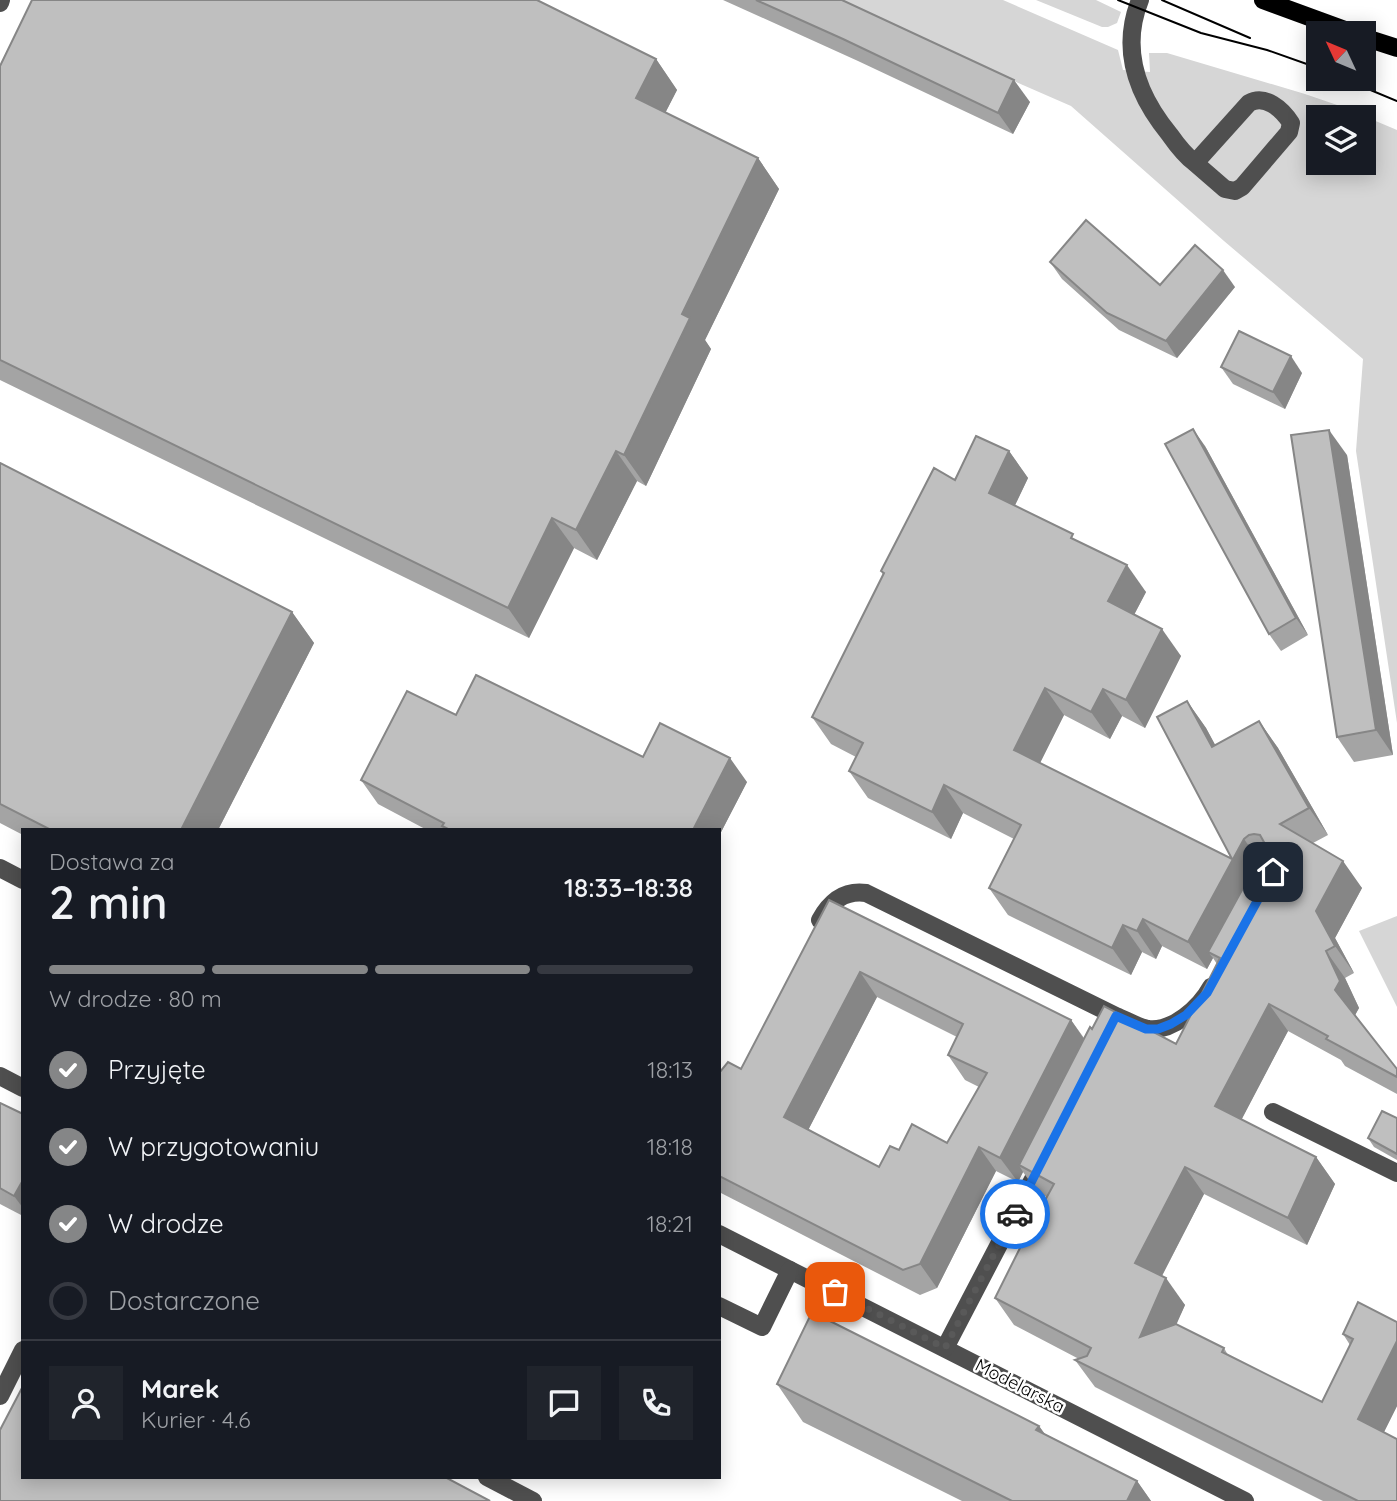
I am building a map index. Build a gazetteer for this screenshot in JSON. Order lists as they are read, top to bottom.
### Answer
{
  "streets": {
    "street": ["Modelarska"]
  },
  "north": "top left",
  "page": {
    "heading": ["2 min", "Dostawa za", "18:33–18:38"],
    "panel": ["Marek", "Kurier · 4.6"],
    "bar": "W drodze · 80 m",
    "list": [
      ["Przyjęte", "18:13"],
      ["W przygotowaniu", "18:18"],
      ["W drodze", "18:21"],
      "Dostarczone"
    ]
  }
}
